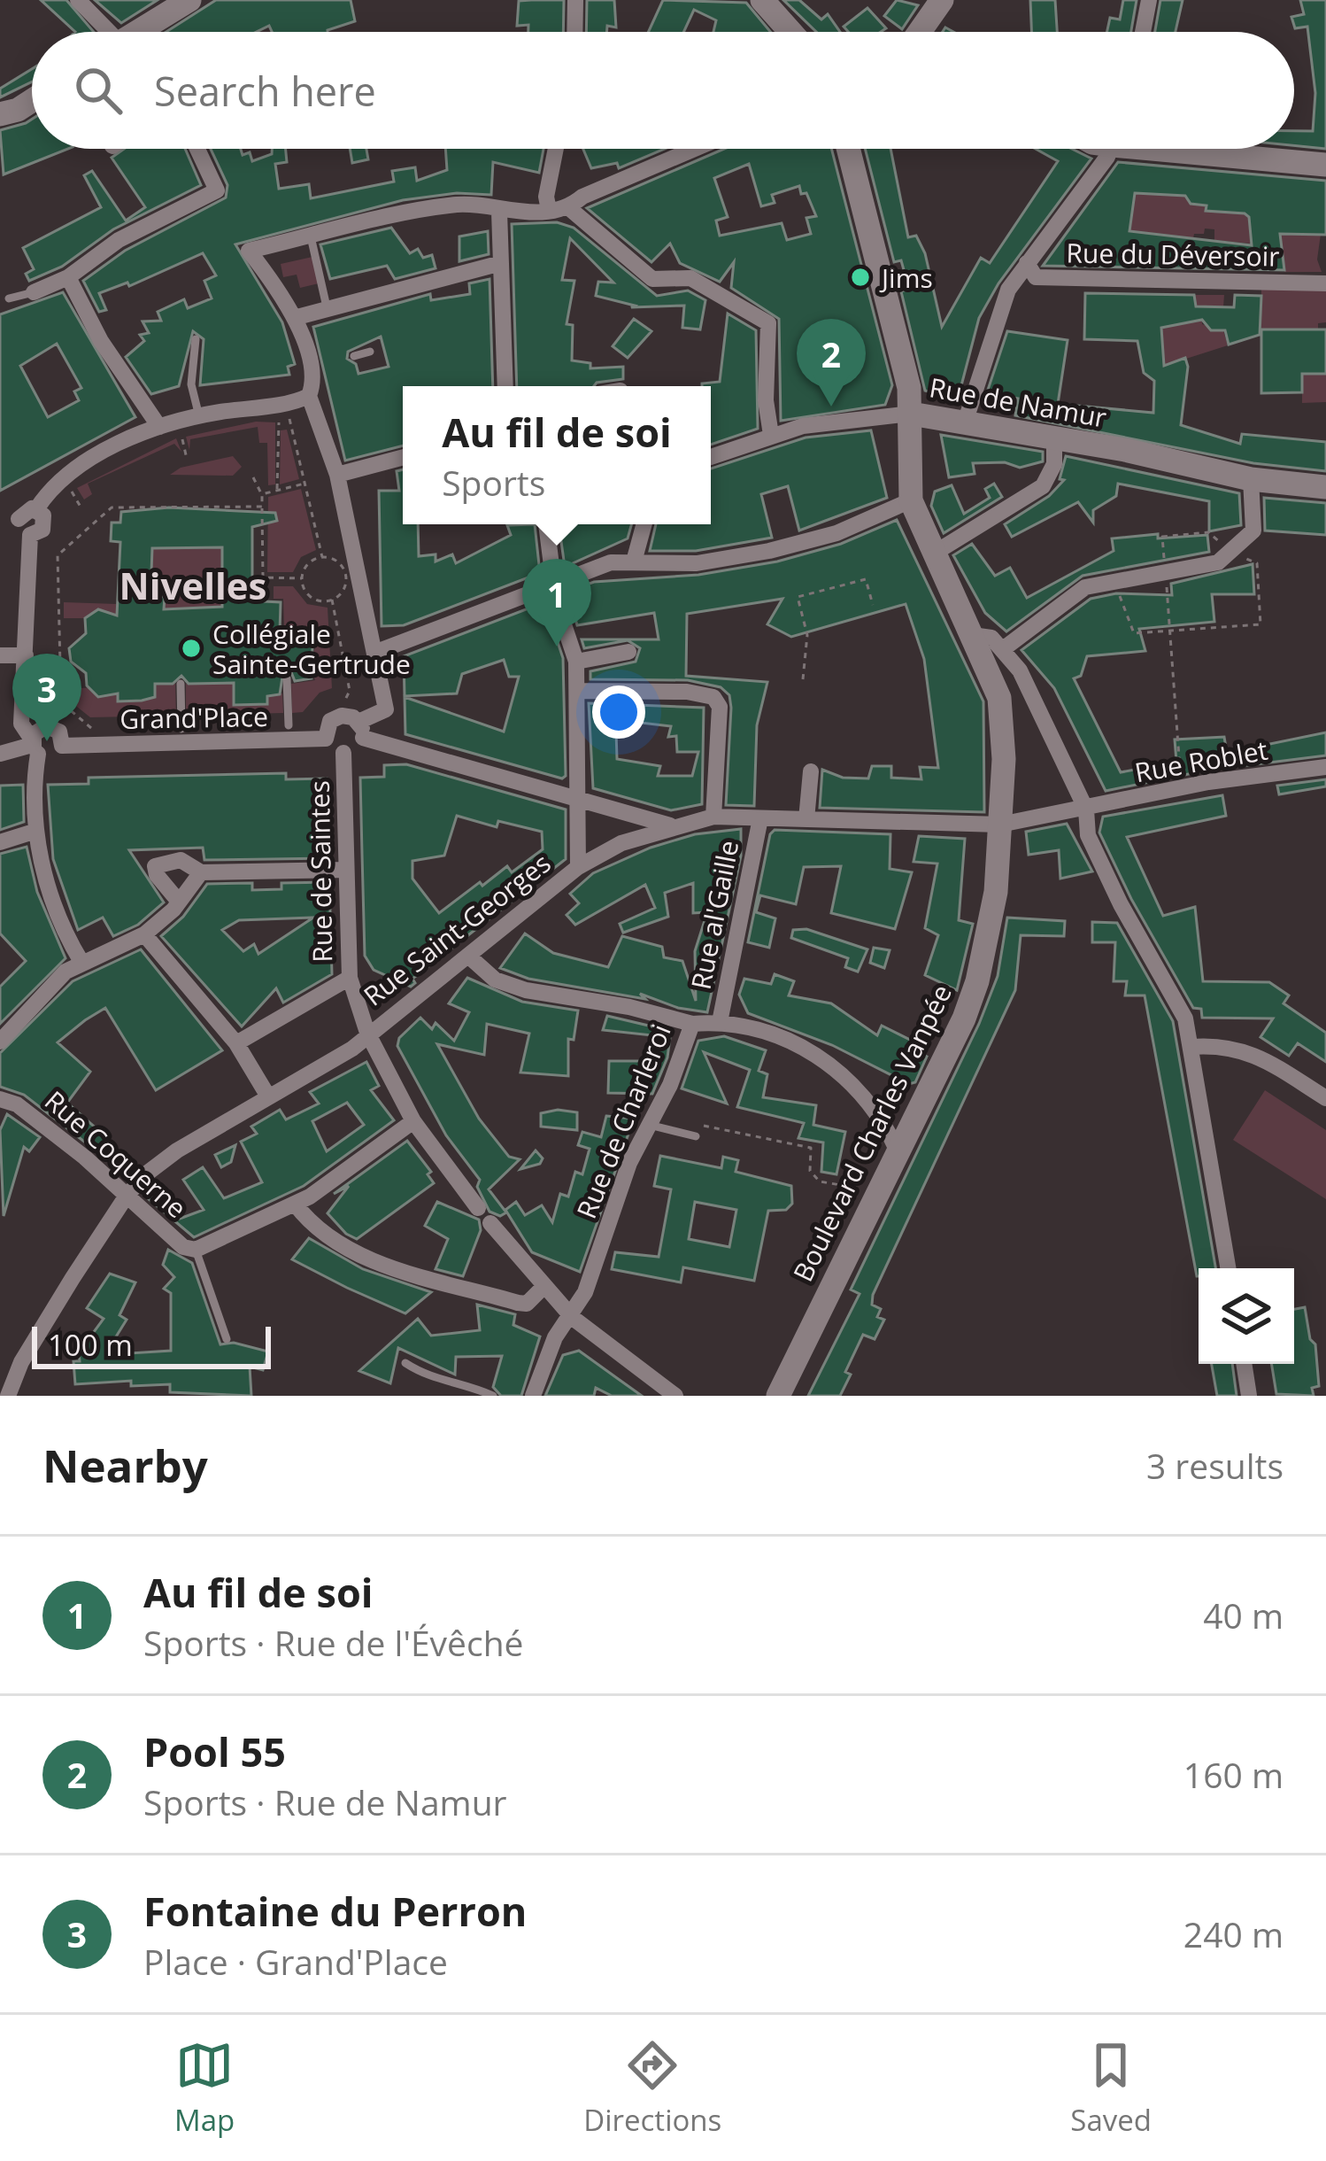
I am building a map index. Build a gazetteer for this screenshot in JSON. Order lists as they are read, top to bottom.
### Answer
{
  "streets": {
    "main road": ["Rue de Namur", "Boulevard Charles Vanpée"],
    "street": [
      "Rue du Déversoir",
      "Grand'Place",
      "Rue Roblet",
      "Rue de Saintes",
      "Rue al'Gaille",
      "Rue Saint-Georges",
      "Rue de Charleroi",
      "Rue Coquerne"
    ]
  },
  "crossings": [
    ["Grand'Place", "Rue de Saintes"],
    ["Rue Roblet", "Rue Saint-Georges"],
    ["Rue Roblet", "Boulevard Charles Vanpée"],
    ["Rue de Saintes", "Rue Saint-Georges"],
    ["Rue al'Gaille", "Rue Saint-Georges"],
    ["Rue Saint-Georges", "Rue de Charleroi"],
    ["Rue Saint-Georges", "Boulevard Charles Vanpée"],
    ["Rue Saint-Georges", "Rue Coquerne"]
  ],
  "districts": ["Nivelles"],
  "places": ["Jims", "Collégiale Sainte-Gertrude"],
  "scale_bar": "100 m",
  "page": {
    "search": "Search here",
    "pins": ["2", "1", "3"],
    "popup": ["Au fil de soi", "Sports"],
    "scale": "100 m",
    "heading": ["Nearby", "3 results"],
    "list": [
      {
        "mark": "1",
        "name": "Au fil de soi",
        "note": "Sports · Rue de l'Évêché",
        "value": "40 m"
      },
      {
        "mark": "2",
        "name": "Pool 55",
        "note": "Sports · Rue de Namur",
        "value": "160 m"
      },
      {
        "mark": "3",
        "name": "Fontaine du Perron",
        "note": "Place · Grand'Place",
        "value": "240 m"
      }
    ],
    "nav": ["Map", "Directions", "Saved"]
  }
}
